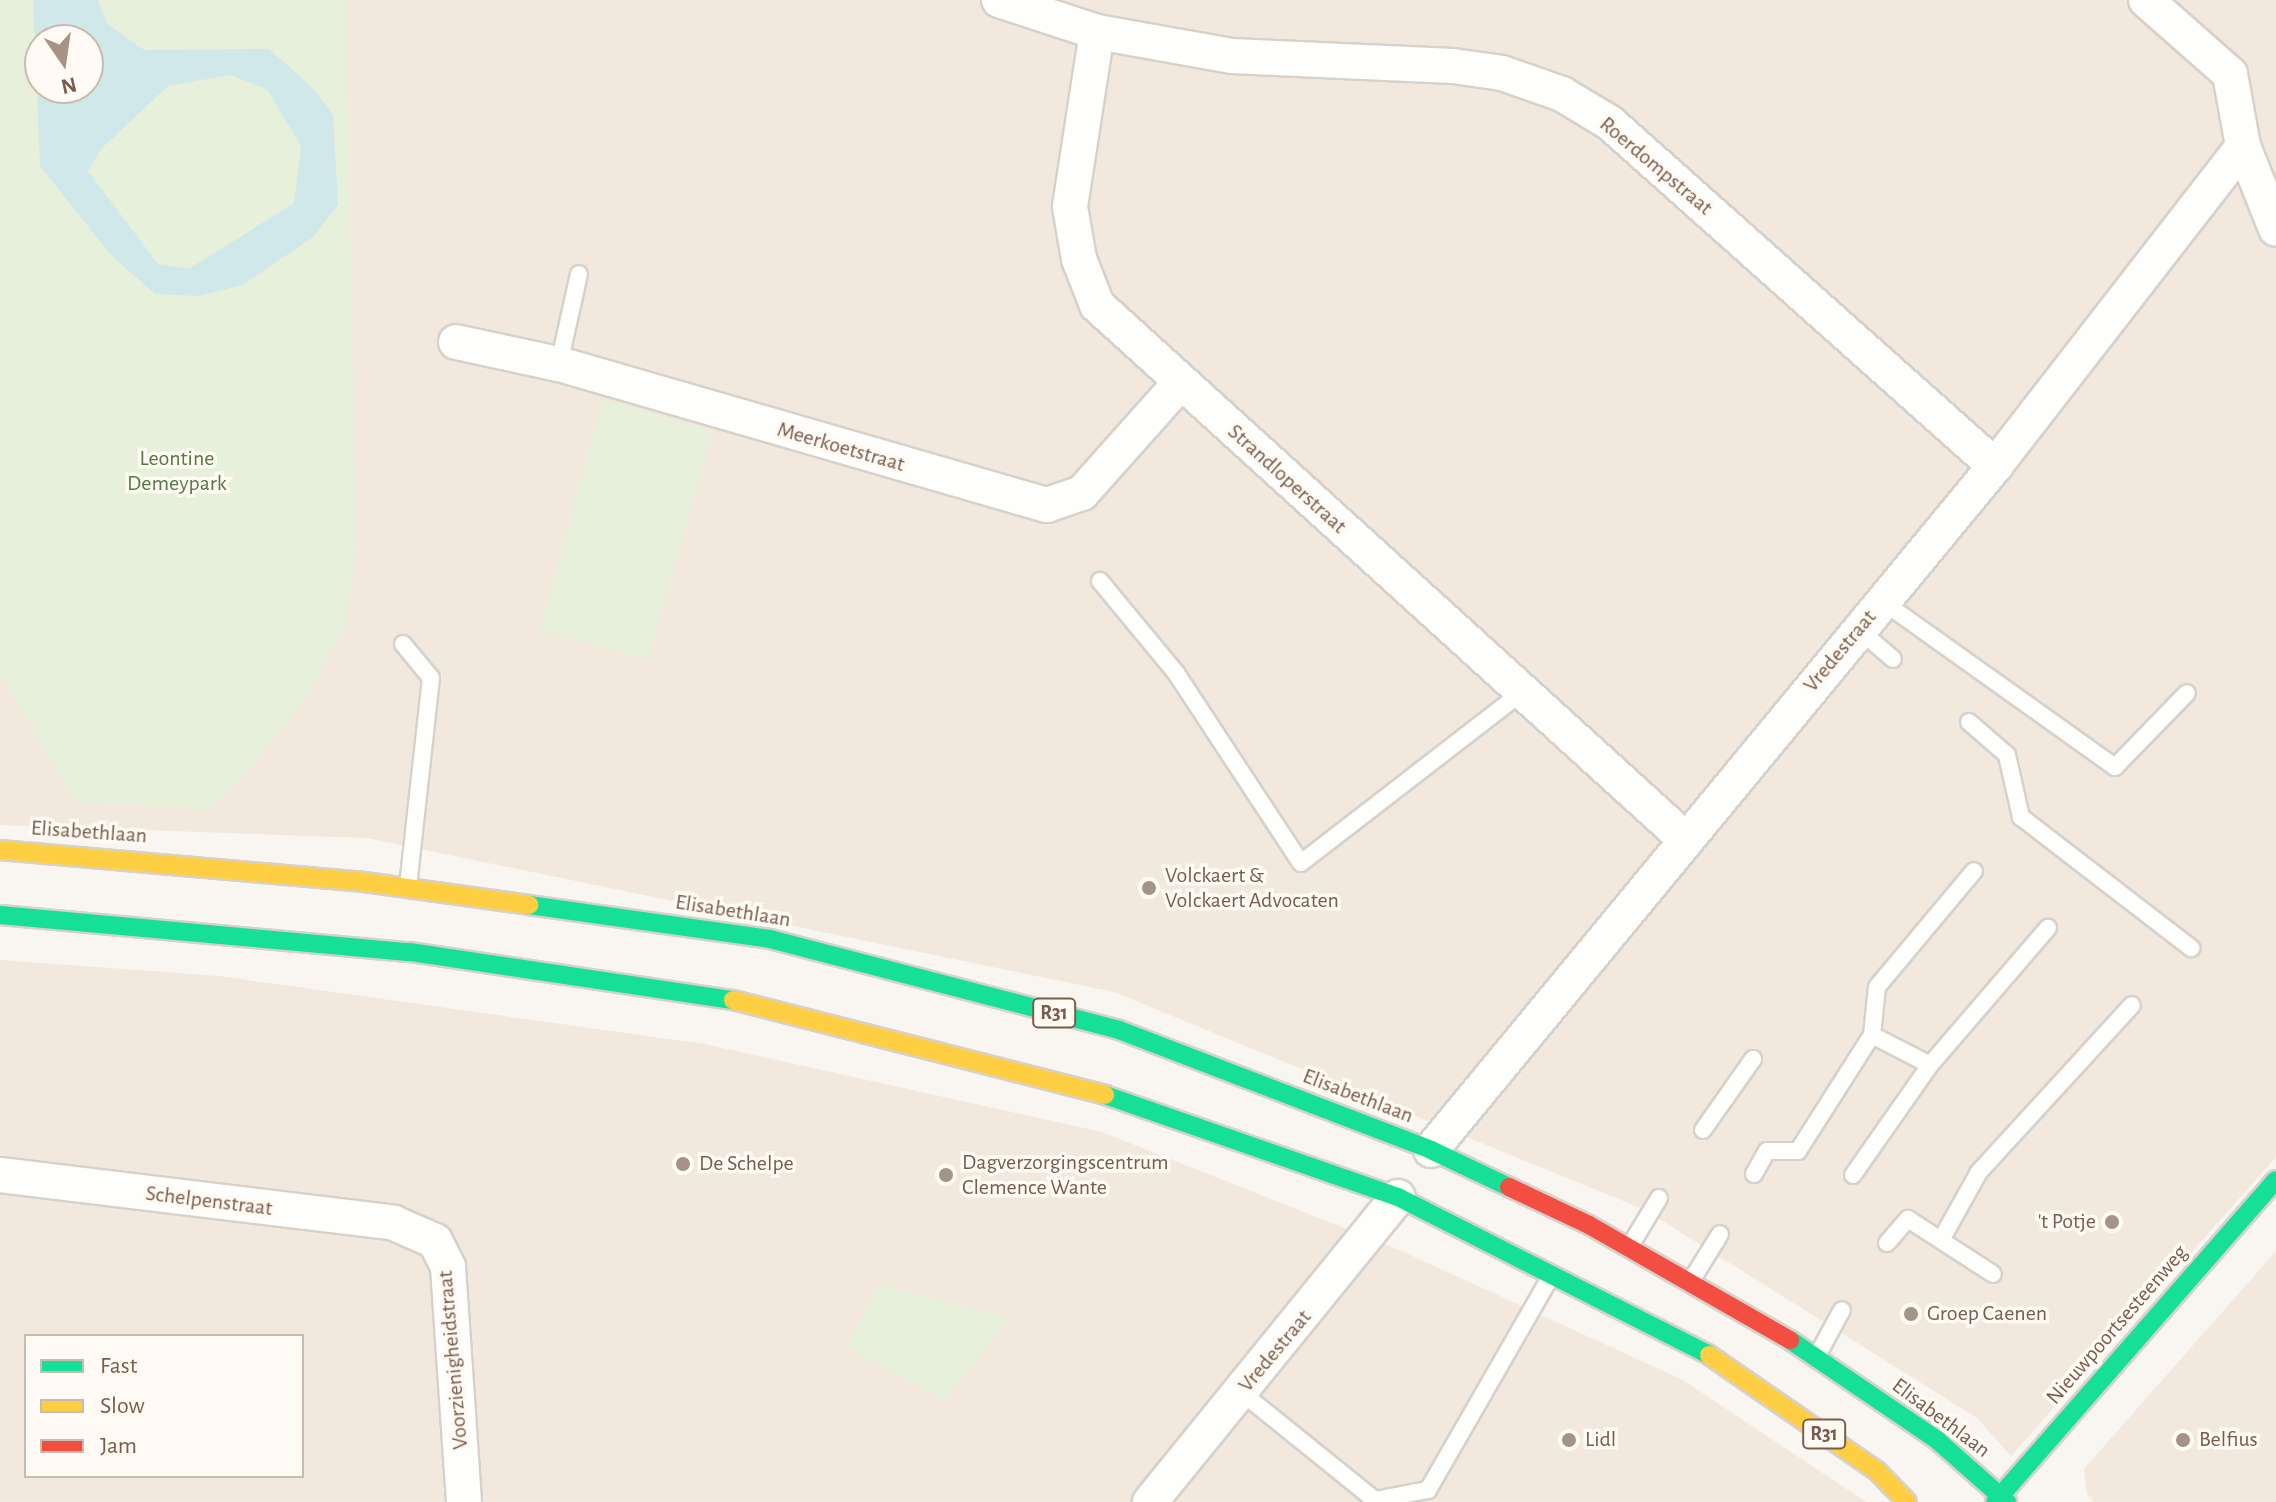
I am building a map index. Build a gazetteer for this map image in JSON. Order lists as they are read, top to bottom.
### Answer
{
  "streets": {
    "main road": ["Elisabethlaan", "R31", "Nieuwpoortsesteenweg"],
    "street": [
      "Roerdompstraat",
      "Meerkoetstraat",
      "Strandloperstraat",
      "Vredestraat",
      "Schelpenstraat",
      "Voorzienigheidstraat"
    ]
  },
  "crossings": [
    ["Roerdompstraat", "Strandloperstraat"],
    ["Roerdompstraat", "Vredestraat"],
    ["Meerkoetstraat", "Strandloperstraat"],
    ["Strandloperstraat", "Vredestraat"],
    ["Vredestraat", "Elisabethlaan"],
    ["Vredestraat", "R31"],
    ["Elisabethlaan", "Nieuwpoortsesteenweg"],
    ["Schelpenstraat", "Voorzienigheidstraat"]
  ],
  "parks": ["Leontine Demeypark"],
  "places": [
    "Volckaert & Volckaert Advocaten",
    "De Schelpe",
    "Dagverzorgingscentrum Clemence Wante",
    "'t Potje",
    "Groep Caenen",
    "Lidl",
    "Belfius"
  ],
  "legend": ["Fast", "Slow", "Jam"],
  "north": "bottom"
}
